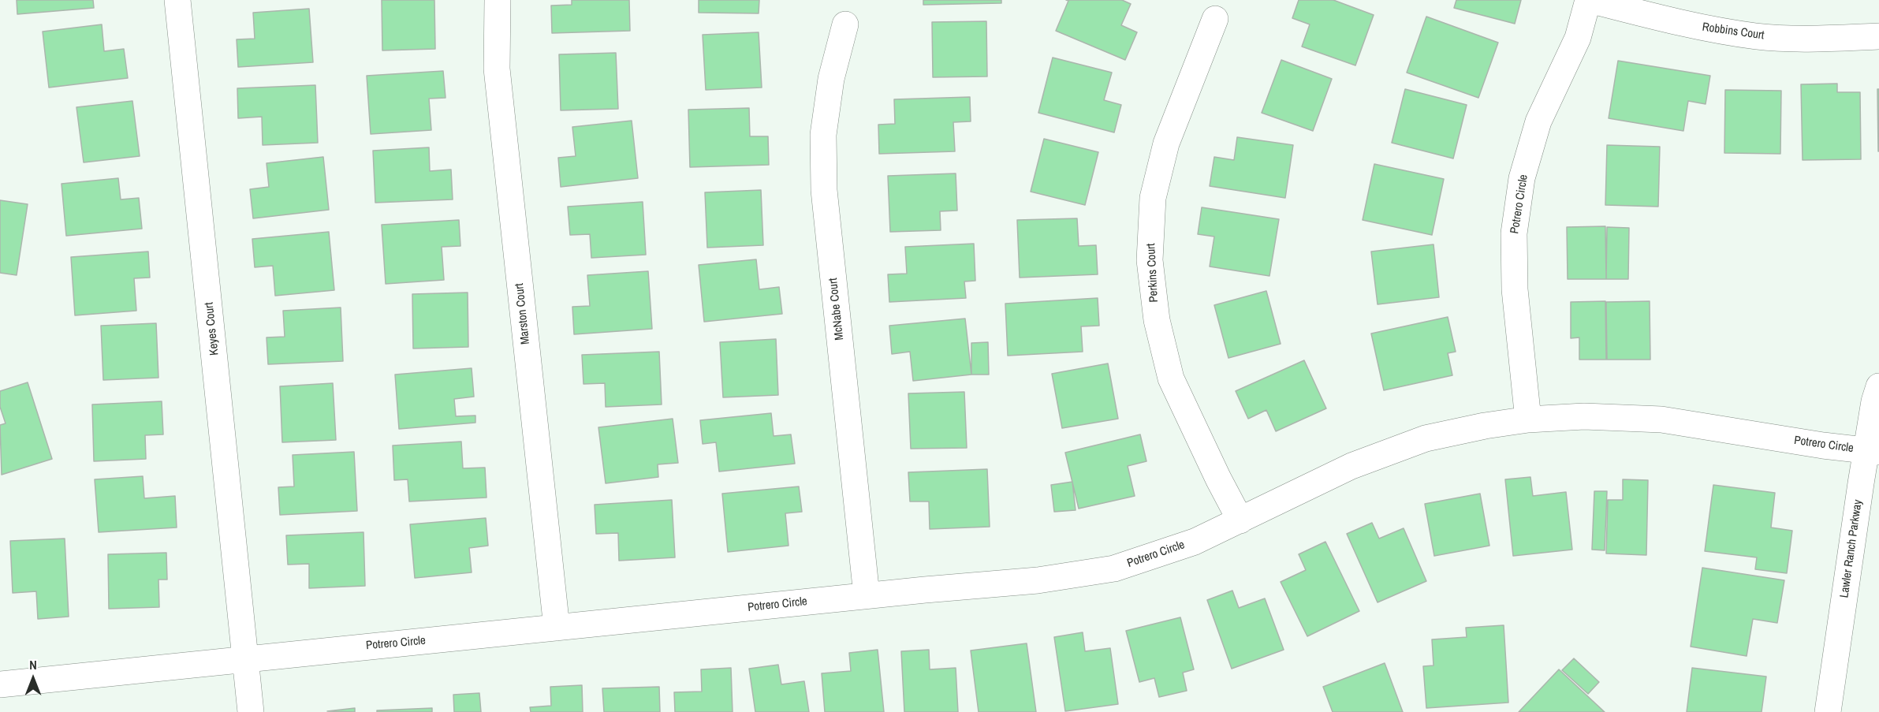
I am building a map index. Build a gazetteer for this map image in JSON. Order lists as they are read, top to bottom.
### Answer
{
  "streets": {
    "street": [
      "Robbins Court",
      "Potrero Circle",
      "Perkins Court",
      "McNabe Court",
      "Marston Court",
      "Keyes Court",
      "Lawler Ranch Parkway"
    ]
  },
  "crossings": [
    ["Robbins Court", "Potrero Circle"],
    ["Potrero Circle", "Perkins Court"],
    ["Potrero Circle", "McNabe Court"],
    ["Potrero Circle", "Marston Court"],
    ["Potrero Circle", "Keyes Court"],
    ["Potrero Circle", "Lawler Ranch Parkway"]
  ],
  "north": "top"
}
